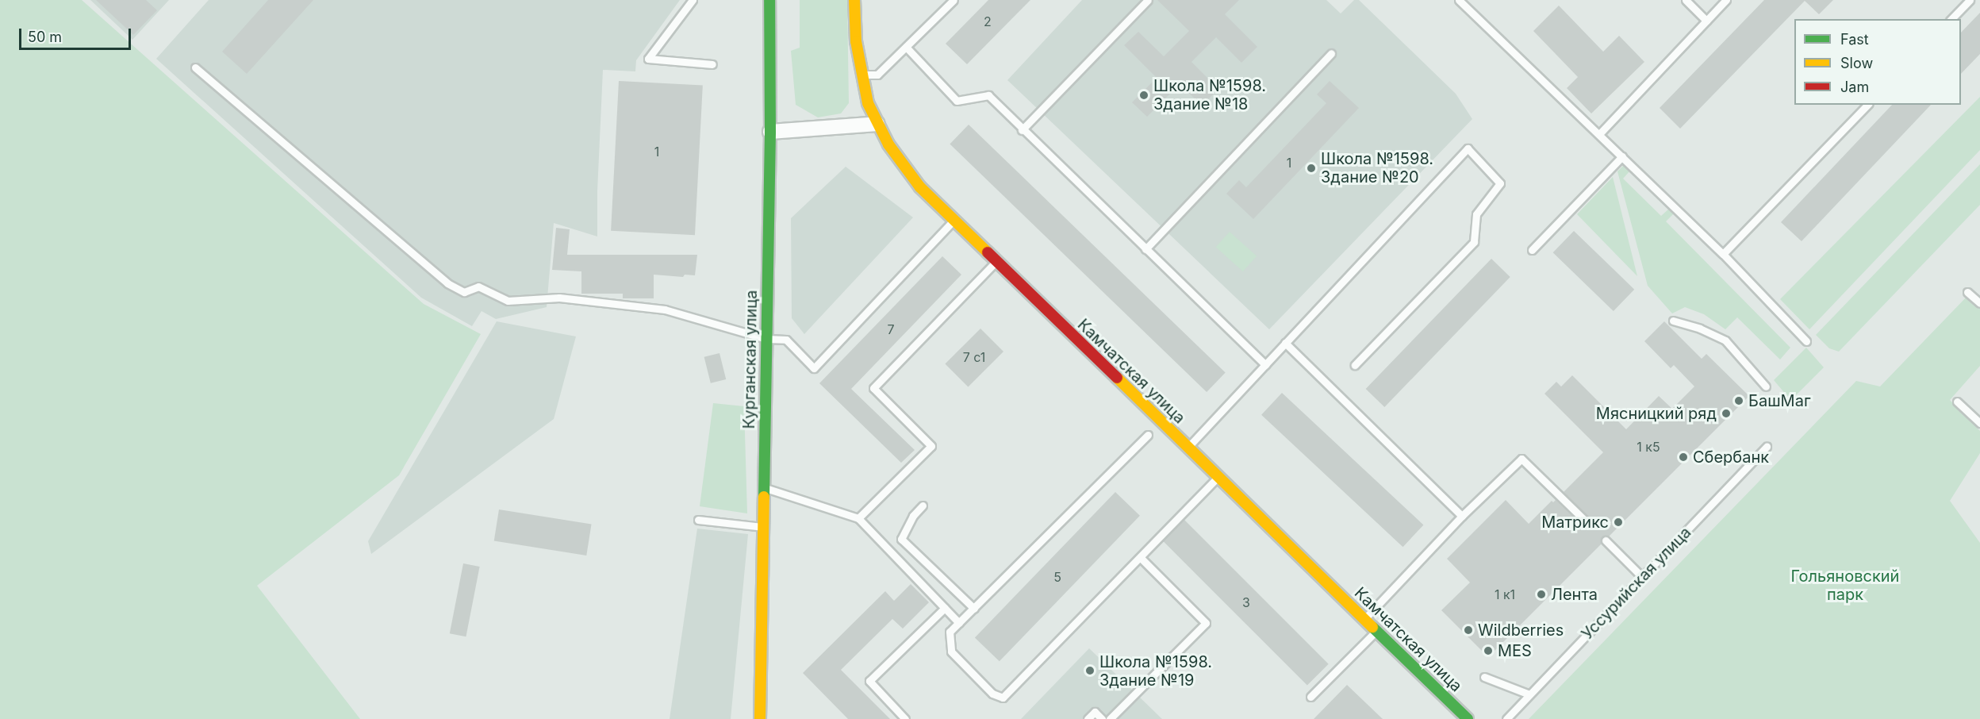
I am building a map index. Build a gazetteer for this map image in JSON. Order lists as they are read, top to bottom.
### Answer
{
  "streets": {
    "street": ["Курганская улица", "Камчатская улица"],
    "lane": ["Уссурийская улица"]
  },
  "parks": ["Гольяновcкий парк"],
  "places": [
    "Школа №1598. Здание №18",
    "Школа №1598. Здание №20",
    "БашМаг",
    "Мясницкий ряд",
    "Сбербанк",
    "Матрикс",
    "Лента",
    "Wildberries",
    "MES",
    "Школа №1598. Здание №19"
  ],
  "house_numbers": [
    "2",
    "1",
    "1",
    "7",
    "7 с1",
    "1 к5",
    "5",
    "1 к1",
    "3"
  ],
  "legend": ["Fast", "Slow", "Jam"],
  "scale_bar": "50 m"
}
